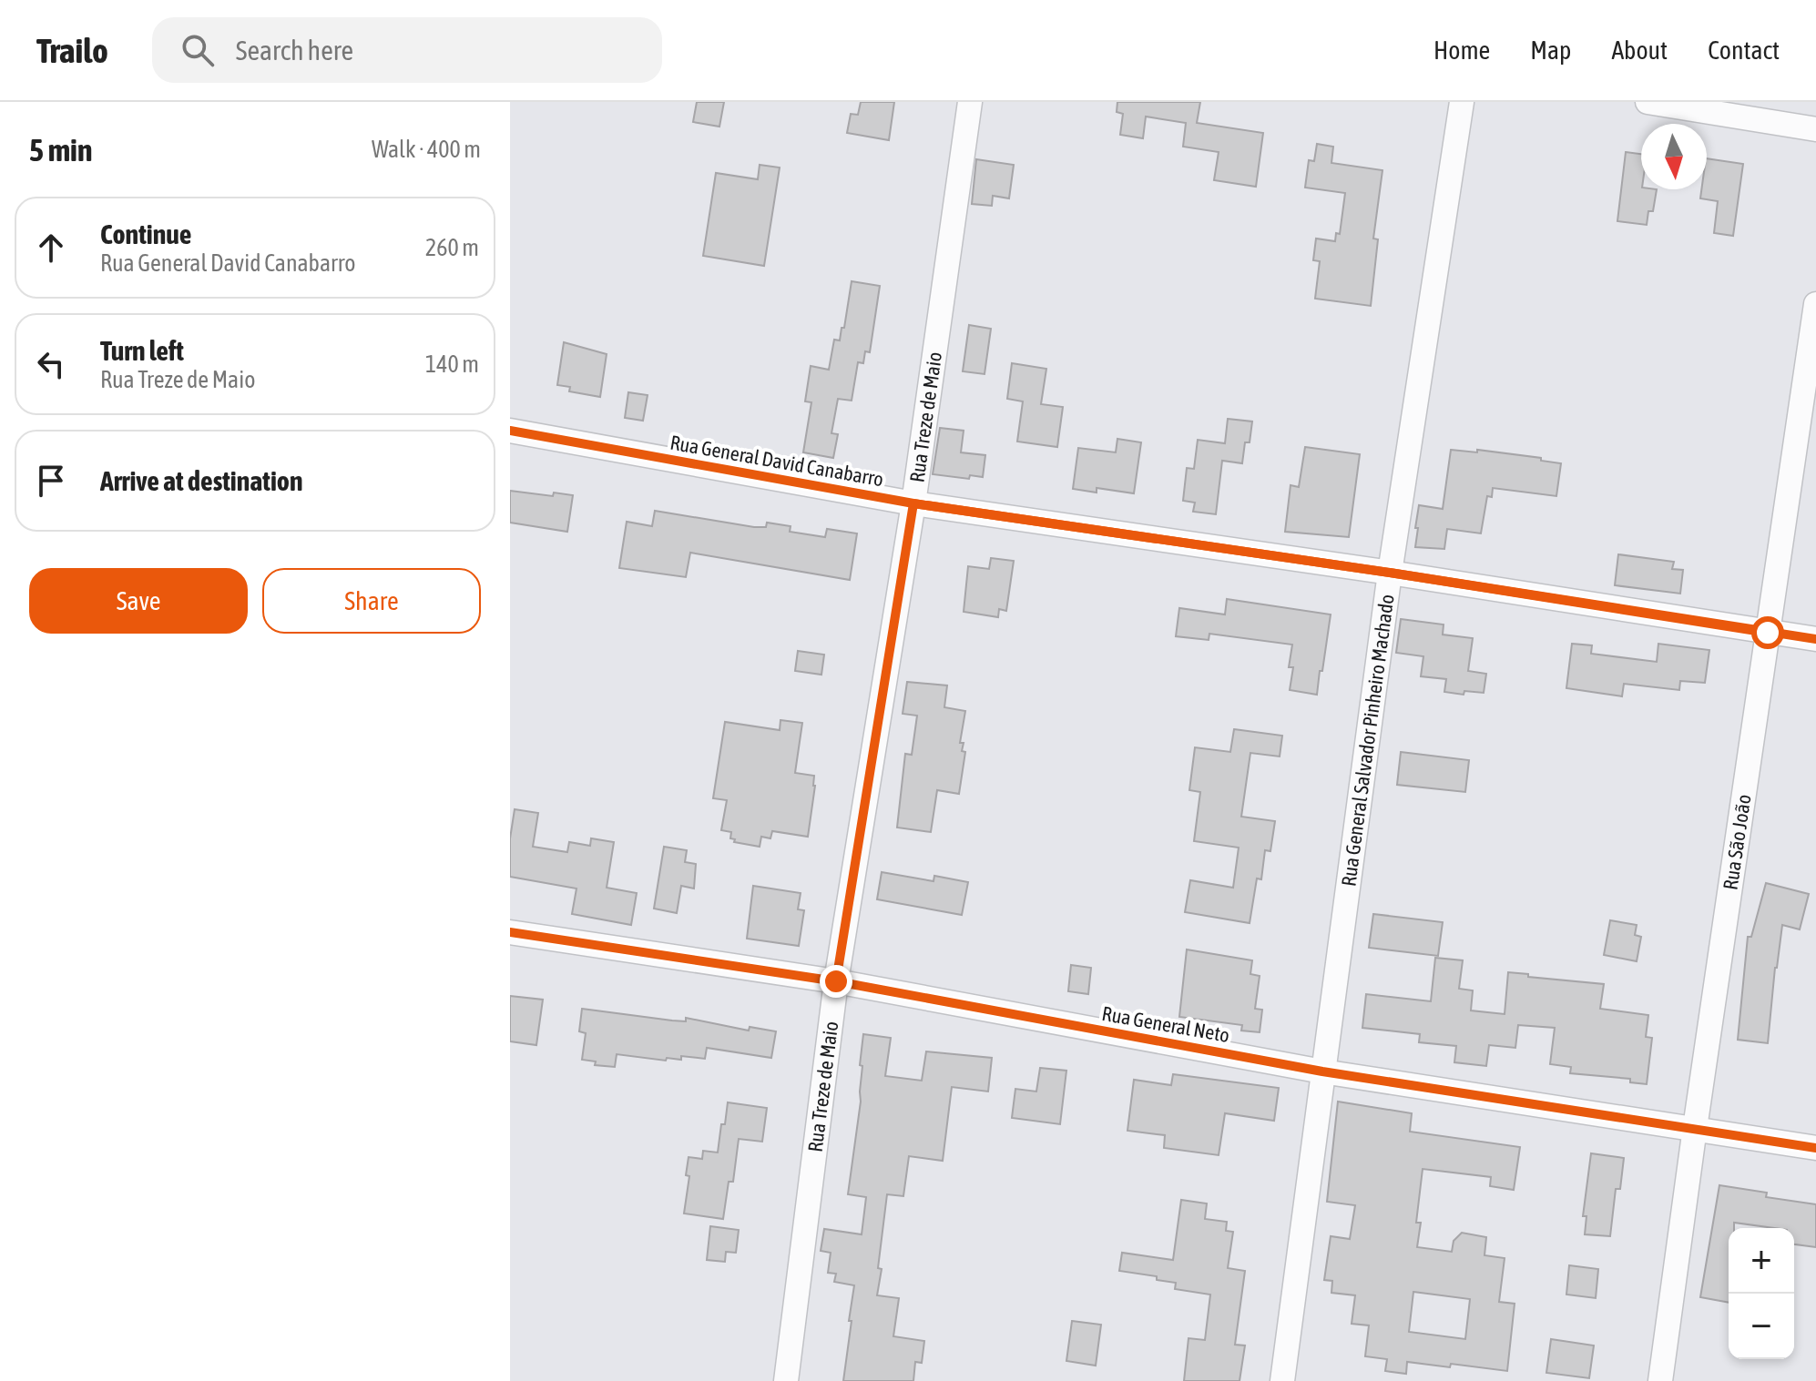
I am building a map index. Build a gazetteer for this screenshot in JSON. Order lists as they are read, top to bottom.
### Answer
{
  "streets": {
    "street": [
      "Rua Treze de Maio",
      "Rua General David Canabarro",
      "Rua General Salvador Pinheiro Machado",
      "Rua São João",
      "Rua General Neto"
    ]
  },
  "crossings": [
    ["Rua Treze de Maio", "Rua General David Canabarro"],
    ["Rua Treze de Maio", "Rua General Neto"],
    ["Rua General David Canabarro", "Rua General Salvador Pinheiro Machado"],
    ["Rua General David Canabarro", "Rua São João"],
    ["Rua General Salvador Pinheiro Machado", "Rua General Neto"],
    ["Rua São João", "Rua General Neto"]
  ],
  "north": "bottom",
  "page": {
    "header": "Trailo",
    "search": "Search here",
    "nav": [
      "Home",
      "Map",
      "About",
      "Contact"
    ],
    "heading": ["5 min", "Walk · 400 m"],
    "list": [
      ["Continue", "Rua General David Canabarro", "260 m"],
      ["Turn left", "Rua Treze de Maio", "140 m"],
      "Arrive at destination"
    ],
    "buttons": ["Save", "Share"],
    "map_buttons": ["+", "−"]
  }
}
